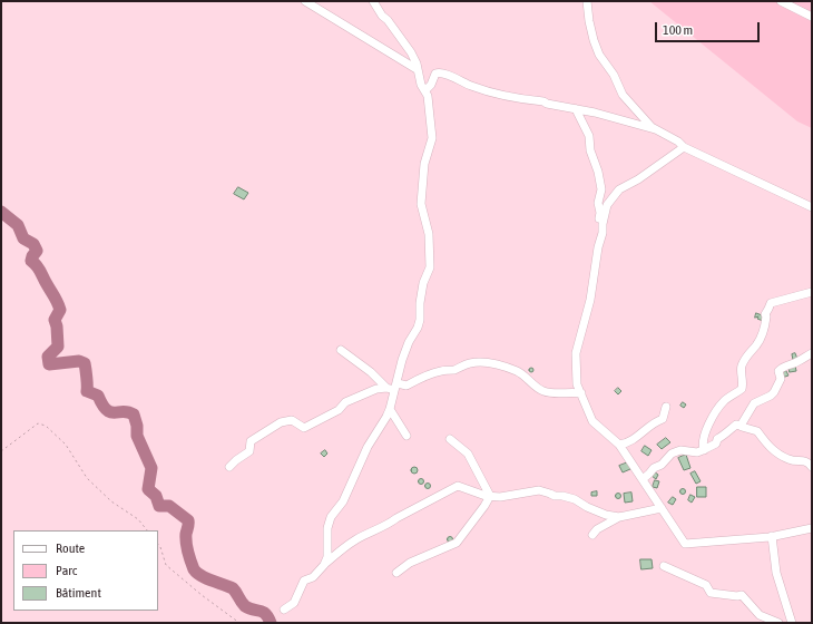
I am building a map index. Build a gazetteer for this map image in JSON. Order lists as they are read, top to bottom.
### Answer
{
  "legend": ["Route", "Parc", "Bâtiment"],
  "scale_bar": "100 m"
}
